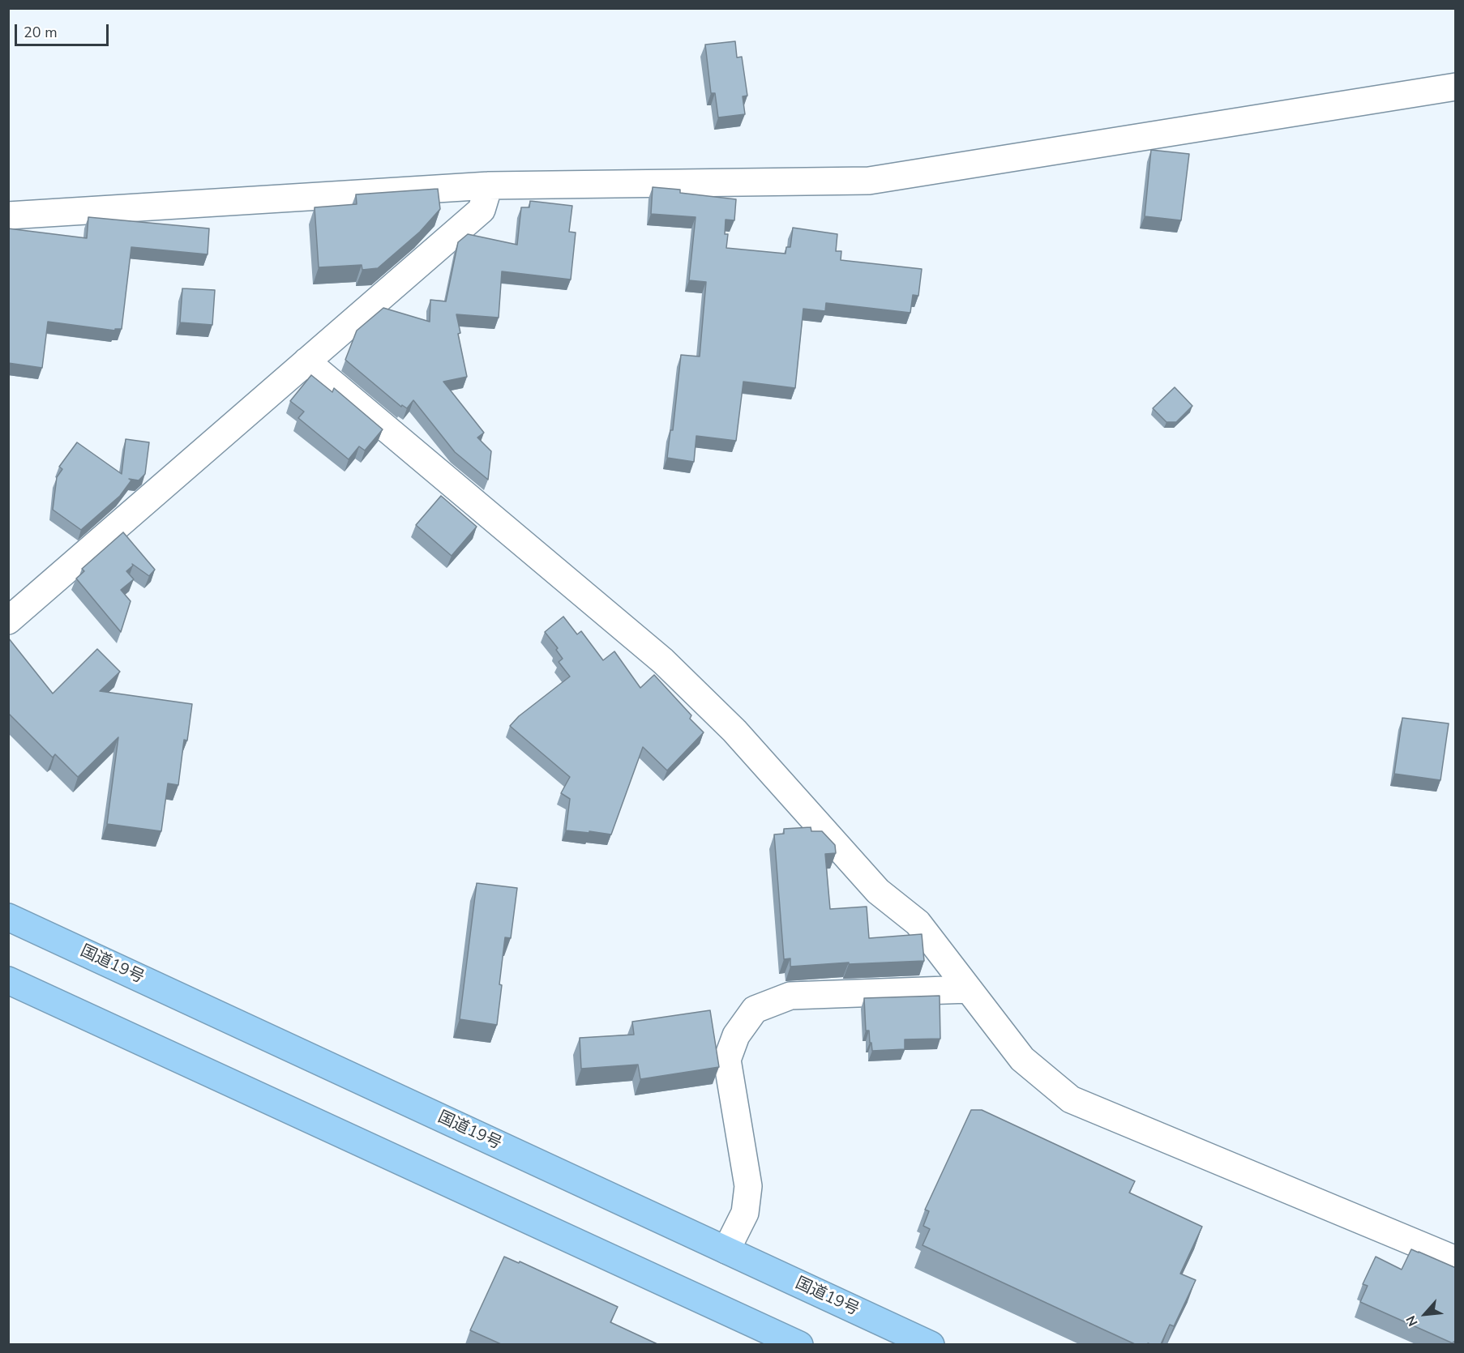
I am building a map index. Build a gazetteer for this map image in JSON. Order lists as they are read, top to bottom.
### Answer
{
  "streets": {
    "highway": ["国道19号"]
  },
  "scale_bar": "20 m",
  "north": "bottom left"
}
